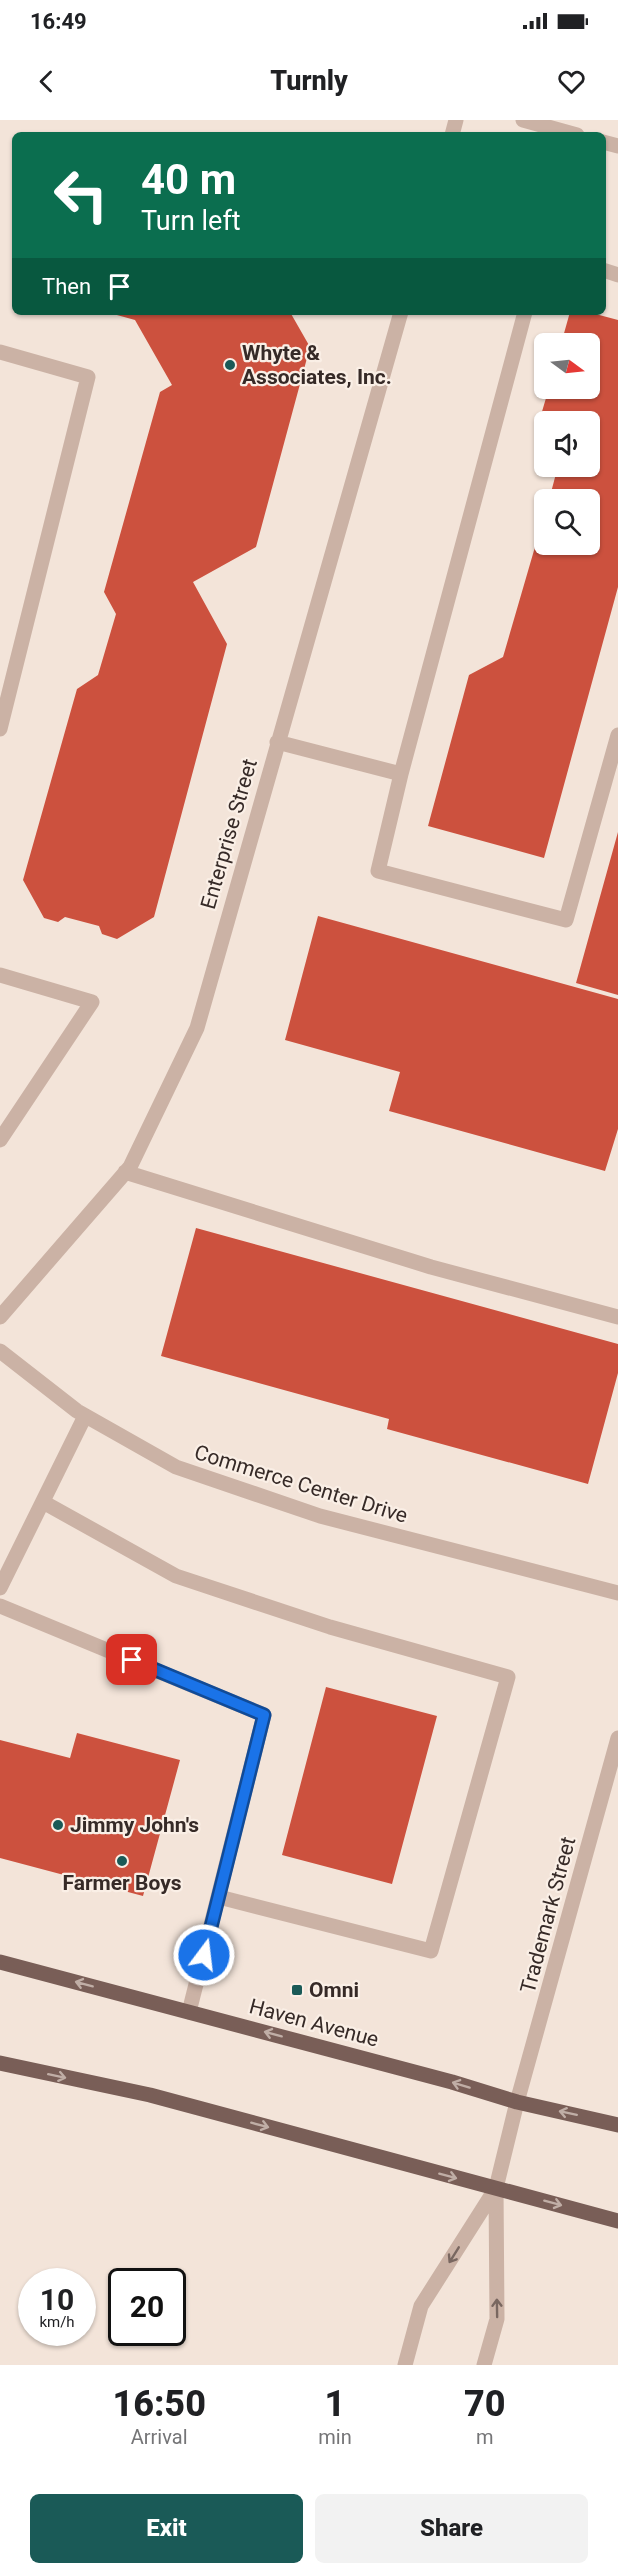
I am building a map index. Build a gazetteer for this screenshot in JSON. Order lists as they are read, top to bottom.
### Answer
{
  "streets": {
    "main road": ["Haven Avenue"],
    "street": ["Enterprise Street", "Commerce Center Drive", "Trademark Street"]
  },
  "crossings": [
    ["Trademark Street", "Haven Avenue"]
  ],
  "places": {
    "other": ["Whyte & Associates, Inc.", "Jimmy John's", "Farmer Boys"],
    "transit": ["Omni"]
  },
  "north": "right",
  "page": {
    "status": "16:49",
    "header": "Turnly",
    "turn": ["40 m", "Turn left"],
    "then": "Then",
    "speed": "10 km/h",
    "limit": "20",
    "eta": [
      "16:50",
      "Arrival",
      "1",
      "min",
      "70",
      "m"
    ],
    "buttons": ["Exit", "Share"]
  }
}
